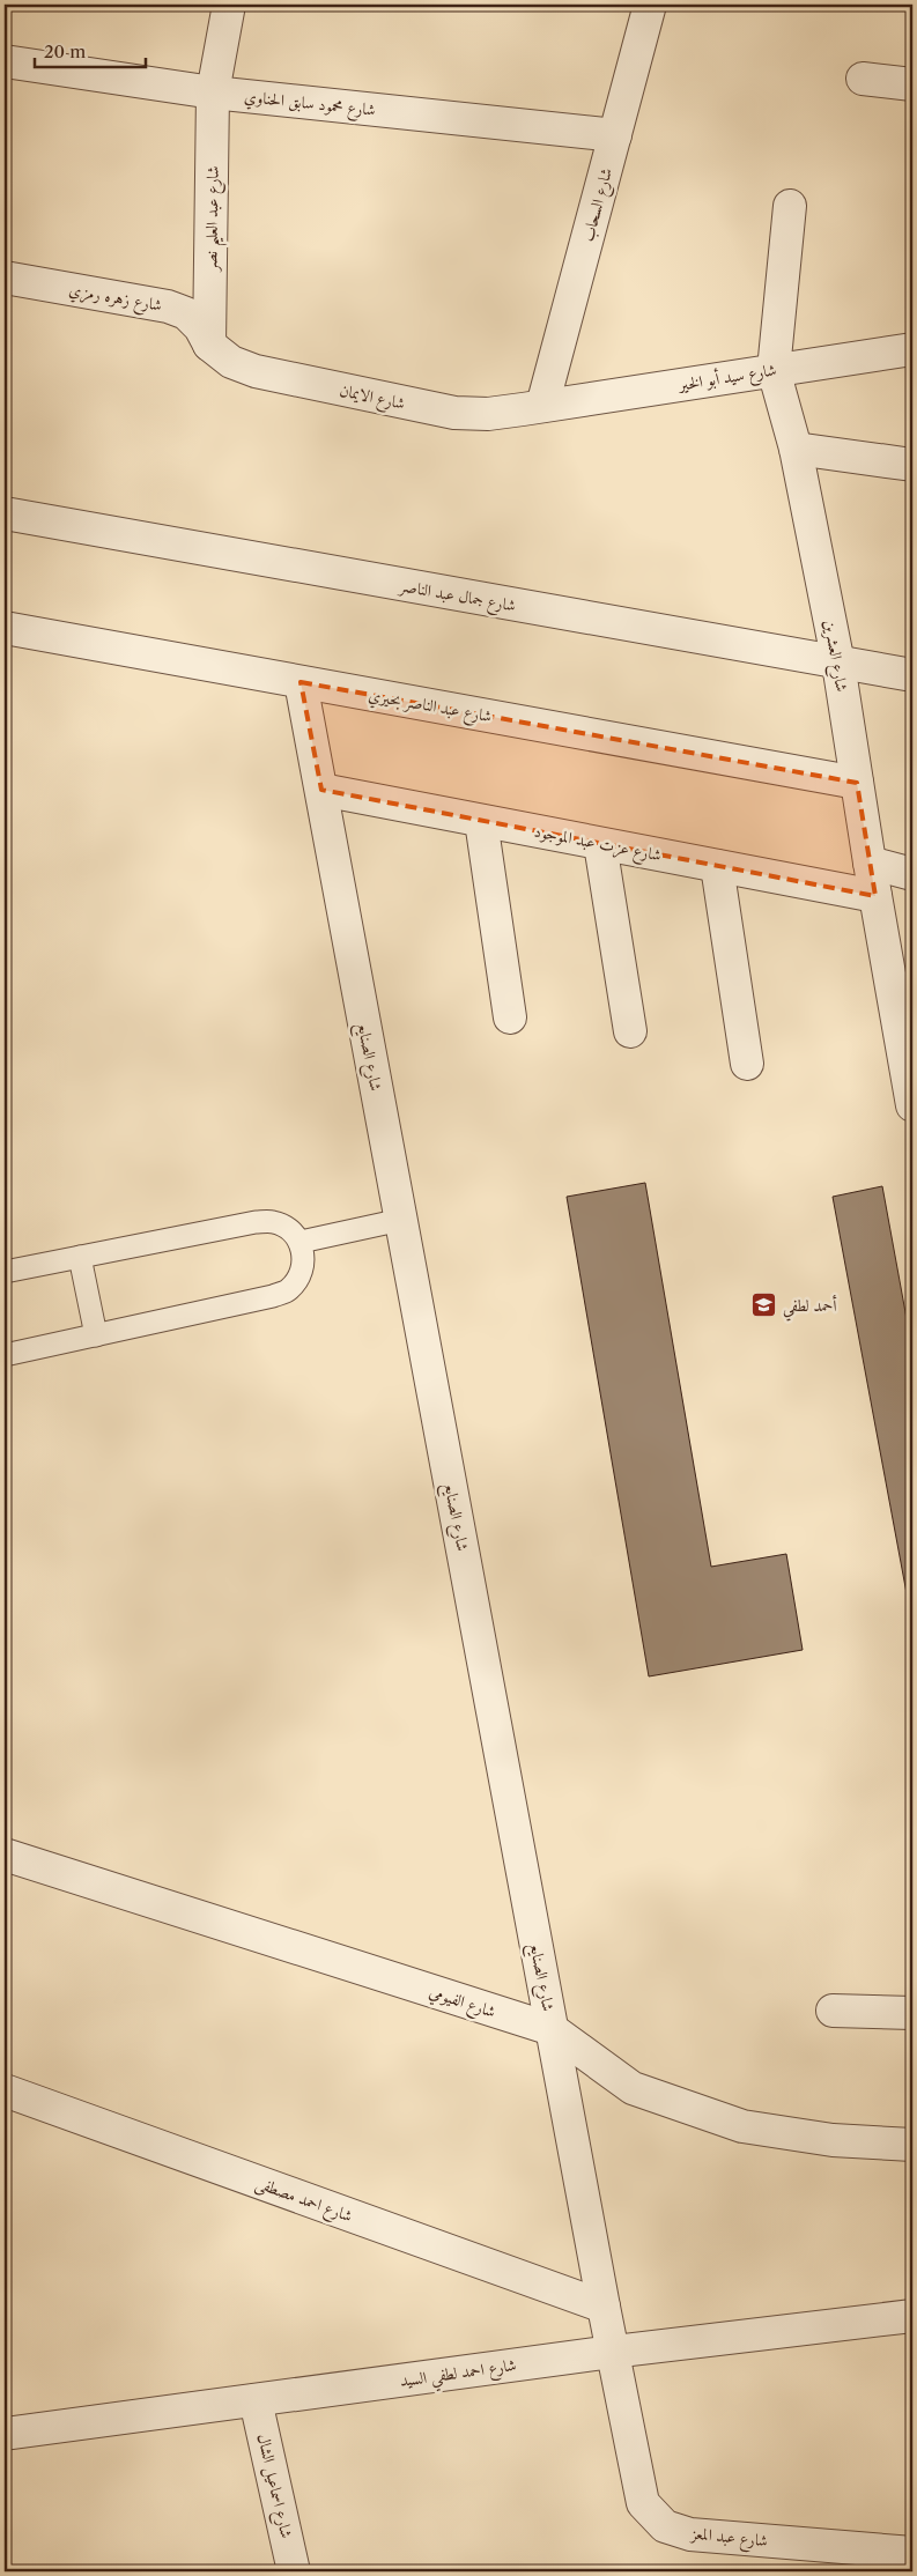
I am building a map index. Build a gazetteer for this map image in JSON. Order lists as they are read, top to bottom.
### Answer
{
  "streets": {
    "street": [
      "شارع محمود سابق الحناوي",
      "شارع السحاب",
      "شارع عبد العليم نصر",
      "شارع زهره رمزي",
      "شارع سيد أبو الخير",
      "شارع الايمان",
      "شارع جمال عبد الناصر",
      "شارع العشرين",
      "شارع عبد الناصر بحيري",
      "شارع عزت عبد الموجود",
      "شارع الصنايع",
      "شارع الفيومي",
      "شارع احمد مصطفى",
      "شارع احمد لطفي السيد",
      "شارع اسماعيل الشال",
      "شارع عبد المعز"
    ]
  },
  "crossings": [
    ["شارع محمود سابق الحناوي", "شارع السحاب"],
    ["شارع محمود سابق الحناوي", "شارع عبد العليم نصر"],
    ["شارع السحاب", "شارع سيد أبو الخير"],
    ["شارع السحاب", "شارع الايمان"],
    ["شارع عبد العليم نصر", "شارع زهره رمزي"],
    ["شارع عبد العليم نصر", "شارع الايمان"],
    ["شارع زهره رمزي", "شارع الايمان"],
    ["شارع سيد أبو الخير", "شارع الايمان"],
    ["شارع سيد أبو الخير", "شارع العشرين"],
    ["شارع جمال عبد الناصر", "شارع العشرين"],
    ["شارع العشرين", "شارع عبد الناصر بحيري"],
    ["شارع العشرين", "شارع عزت عبد الموجود"],
    ["شارع عبد الناصر بحيري", "شارع الصنايع"],
    ["شارع عزت عبد الموجود", "شارع الصنايع"],
    ["شارع الصنايع", "شارع الفيومي"],
    ["شارع الصنايع", "شارع احمد مصطفى"],
    ["شارع الصنايع", "شارع احمد لطفي السيد"],
    ["شارع الصنايع", "شارع عبد المعز"],
    ["شارع احمد لطفي السيد", "شارع اسماعيل الشال"],
    ["شارع احمد لطفي السيد", "شارع عبد المعز"]
  ],
  "places": {
    "school or university": ["أحمد لطفي"]
  },
  "scale_bar": "20 m"
}
